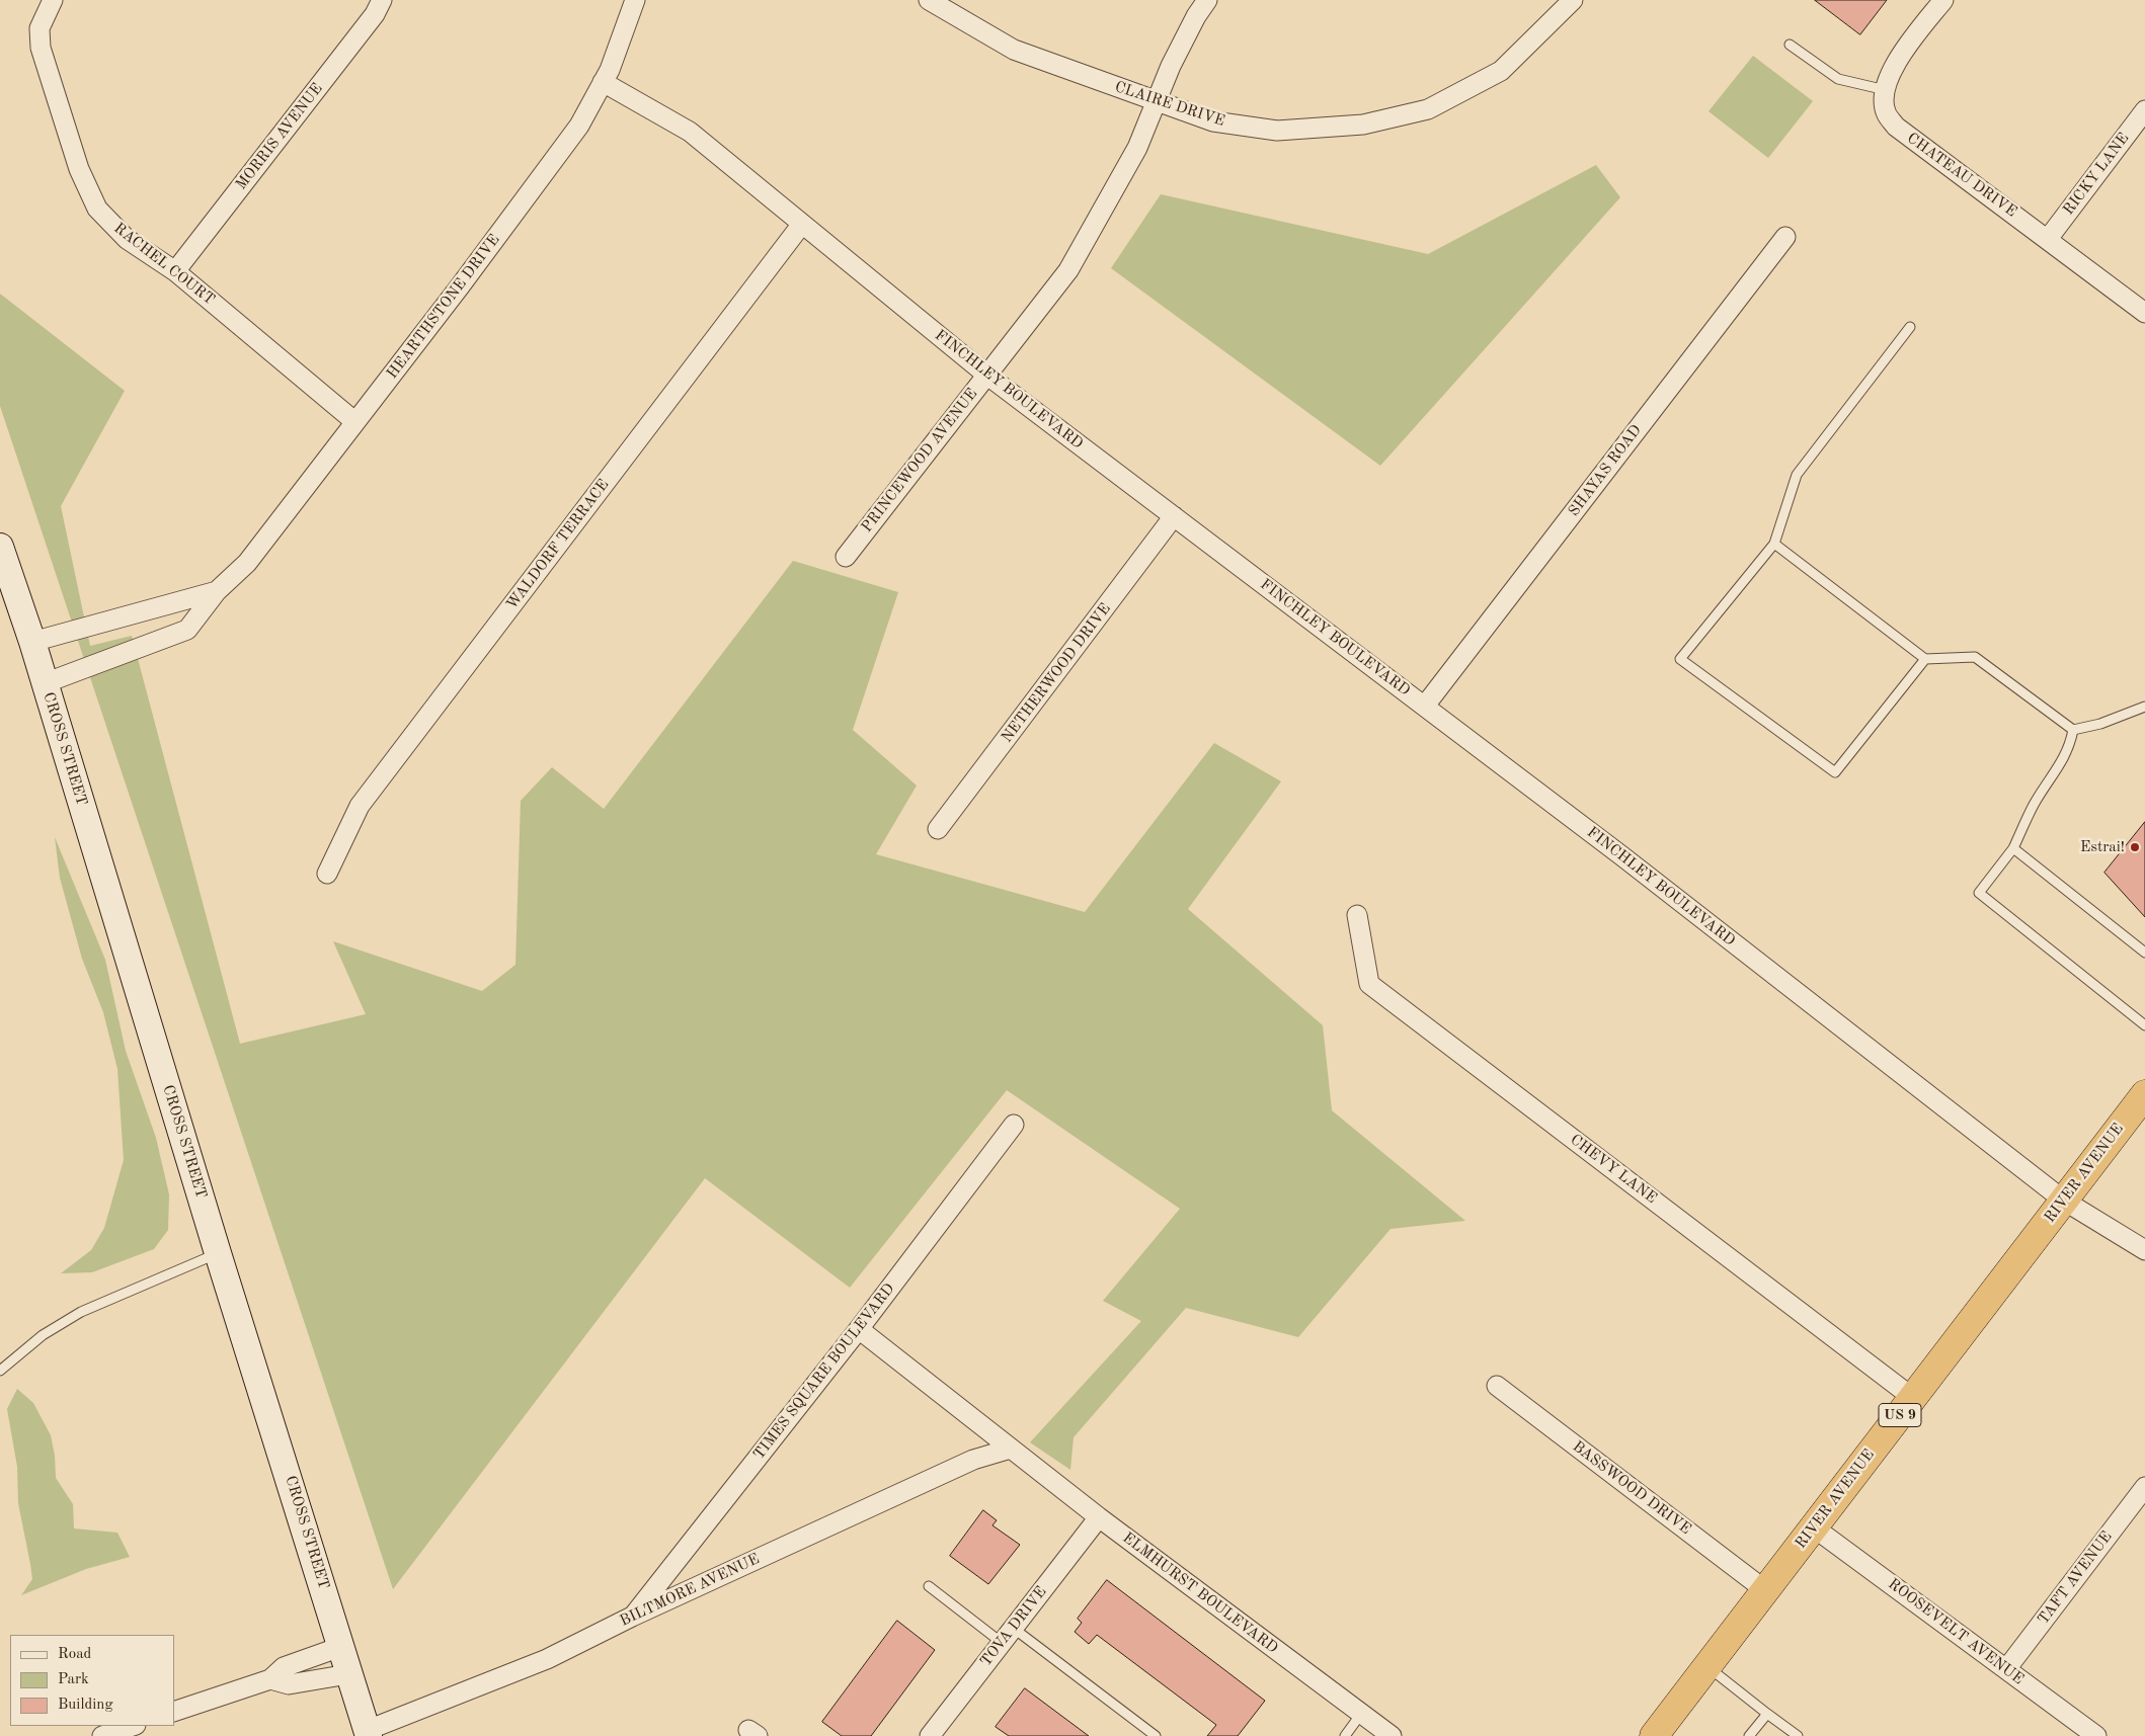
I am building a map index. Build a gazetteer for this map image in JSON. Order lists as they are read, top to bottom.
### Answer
{
  "streets": {
    "highway": ["RIVER AVENUE", "US 9"],
    "main road": ["CROSS STREET"],
    "street": [
      "CLAIRE DRIVE",
      "MORRIS AVENUE",
      "RICKY LANE",
      "CHATEAU DRIVE",
      "RACHEL COURT",
      "HEARTHSTONE DRIVE",
      "FINCHLEY BOULEVARD",
      "PRINCEWOOD AVENUE",
      "SHAYAS ROAD",
      "WALDORF TERRACE",
      "NETHERWOOD DRIVE",
      "CHEVY LANE",
      "TIMES SQUARE BOULEVARD",
      "BASSWOOD DRIVE",
      "TAFT AVENUE",
      "BILTMORE AVENUE",
      "ELMHURST BOULEVARD",
      "TOVA DRIVE",
      "ROOSEVELT AVENUE"
    ]
  },
  "crossings": [
    ["CLAIRE DRIVE", "PRINCEWOOD AVENUE"],
    ["MORRIS AVENUE", "RACHEL COURT"],
    ["RICKY LANE", "CHATEAU DRIVE"],
    ["RACHEL COURT", "HEARTHSTONE DRIVE"],
    ["HEARTHSTONE DRIVE", "FINCHLEY BOULEVARD"],
    ["HEARTHSTONE DRIVE", "CROSS STREET"],
    ["FINCHLEY BOULEVARD", "PRINCEWOOD AVENUE"],
    ["FINCHLEY BOULEVARD", "SHAYAS ROAD"],
    ["FINCHLEY BOULEVARD", "WALDORF TERRACE"],
    ["FINCHLEY BOULEVARD", "NETHERWOOD DRIVE"],
    ["FINCHLEY BOULEVARD", "RIVER AVENUE"],
    ["CROSS STREET", "BILTMORE AVENUE"],
    ["CHEVY LANE", "RIVER AVENUE"],
    ["RIVER AVENUE", "BASSWOOD DRIVE"],
    ["RIVER AVENUE", "ROOSEVELT AVENUE"],
    ["TIMES SQUARE BOULEVARD", "BILTMORE AVENUE"],
    ["TIMES SQUARE BOULEVARD", "ELMHURST BOULEVARD"],
    ["TAFT AVENUE", "ROOSEVELT AVENUE"],
    ["BILTMORE AVENUE", "ELMHURST BOULEVARD"],
    ["ELMHURST BOULEVARD", "TOVA DRIVE"]
  ],
  "places": ["Estrai!"],
  "legend": ["Road", "Park", "Building"]
}
